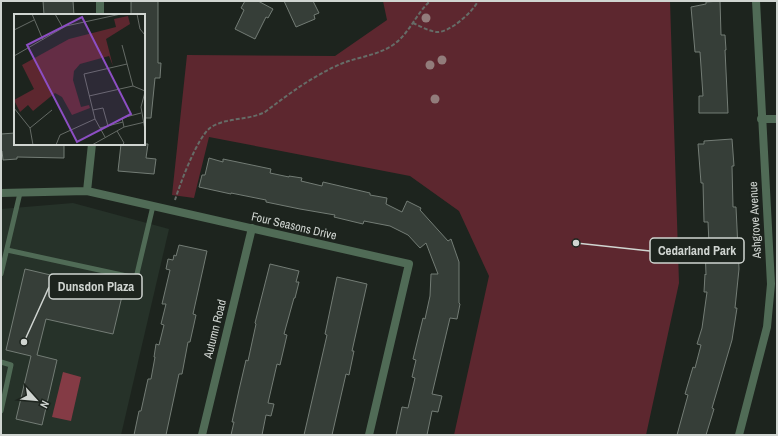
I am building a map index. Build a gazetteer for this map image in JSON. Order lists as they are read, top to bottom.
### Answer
{
  "streets": {
    "street": ["Ashgrove Avenue", "Four Seasons Drive", "Autumn Road"]
  },
  "crossings": [
    ["Four Seasons Drive", "Autumn Road"]
  ],
  "places": ["Cedarland Park", "Dunsdon Plaza"],
  "north": "bottom right"
}
